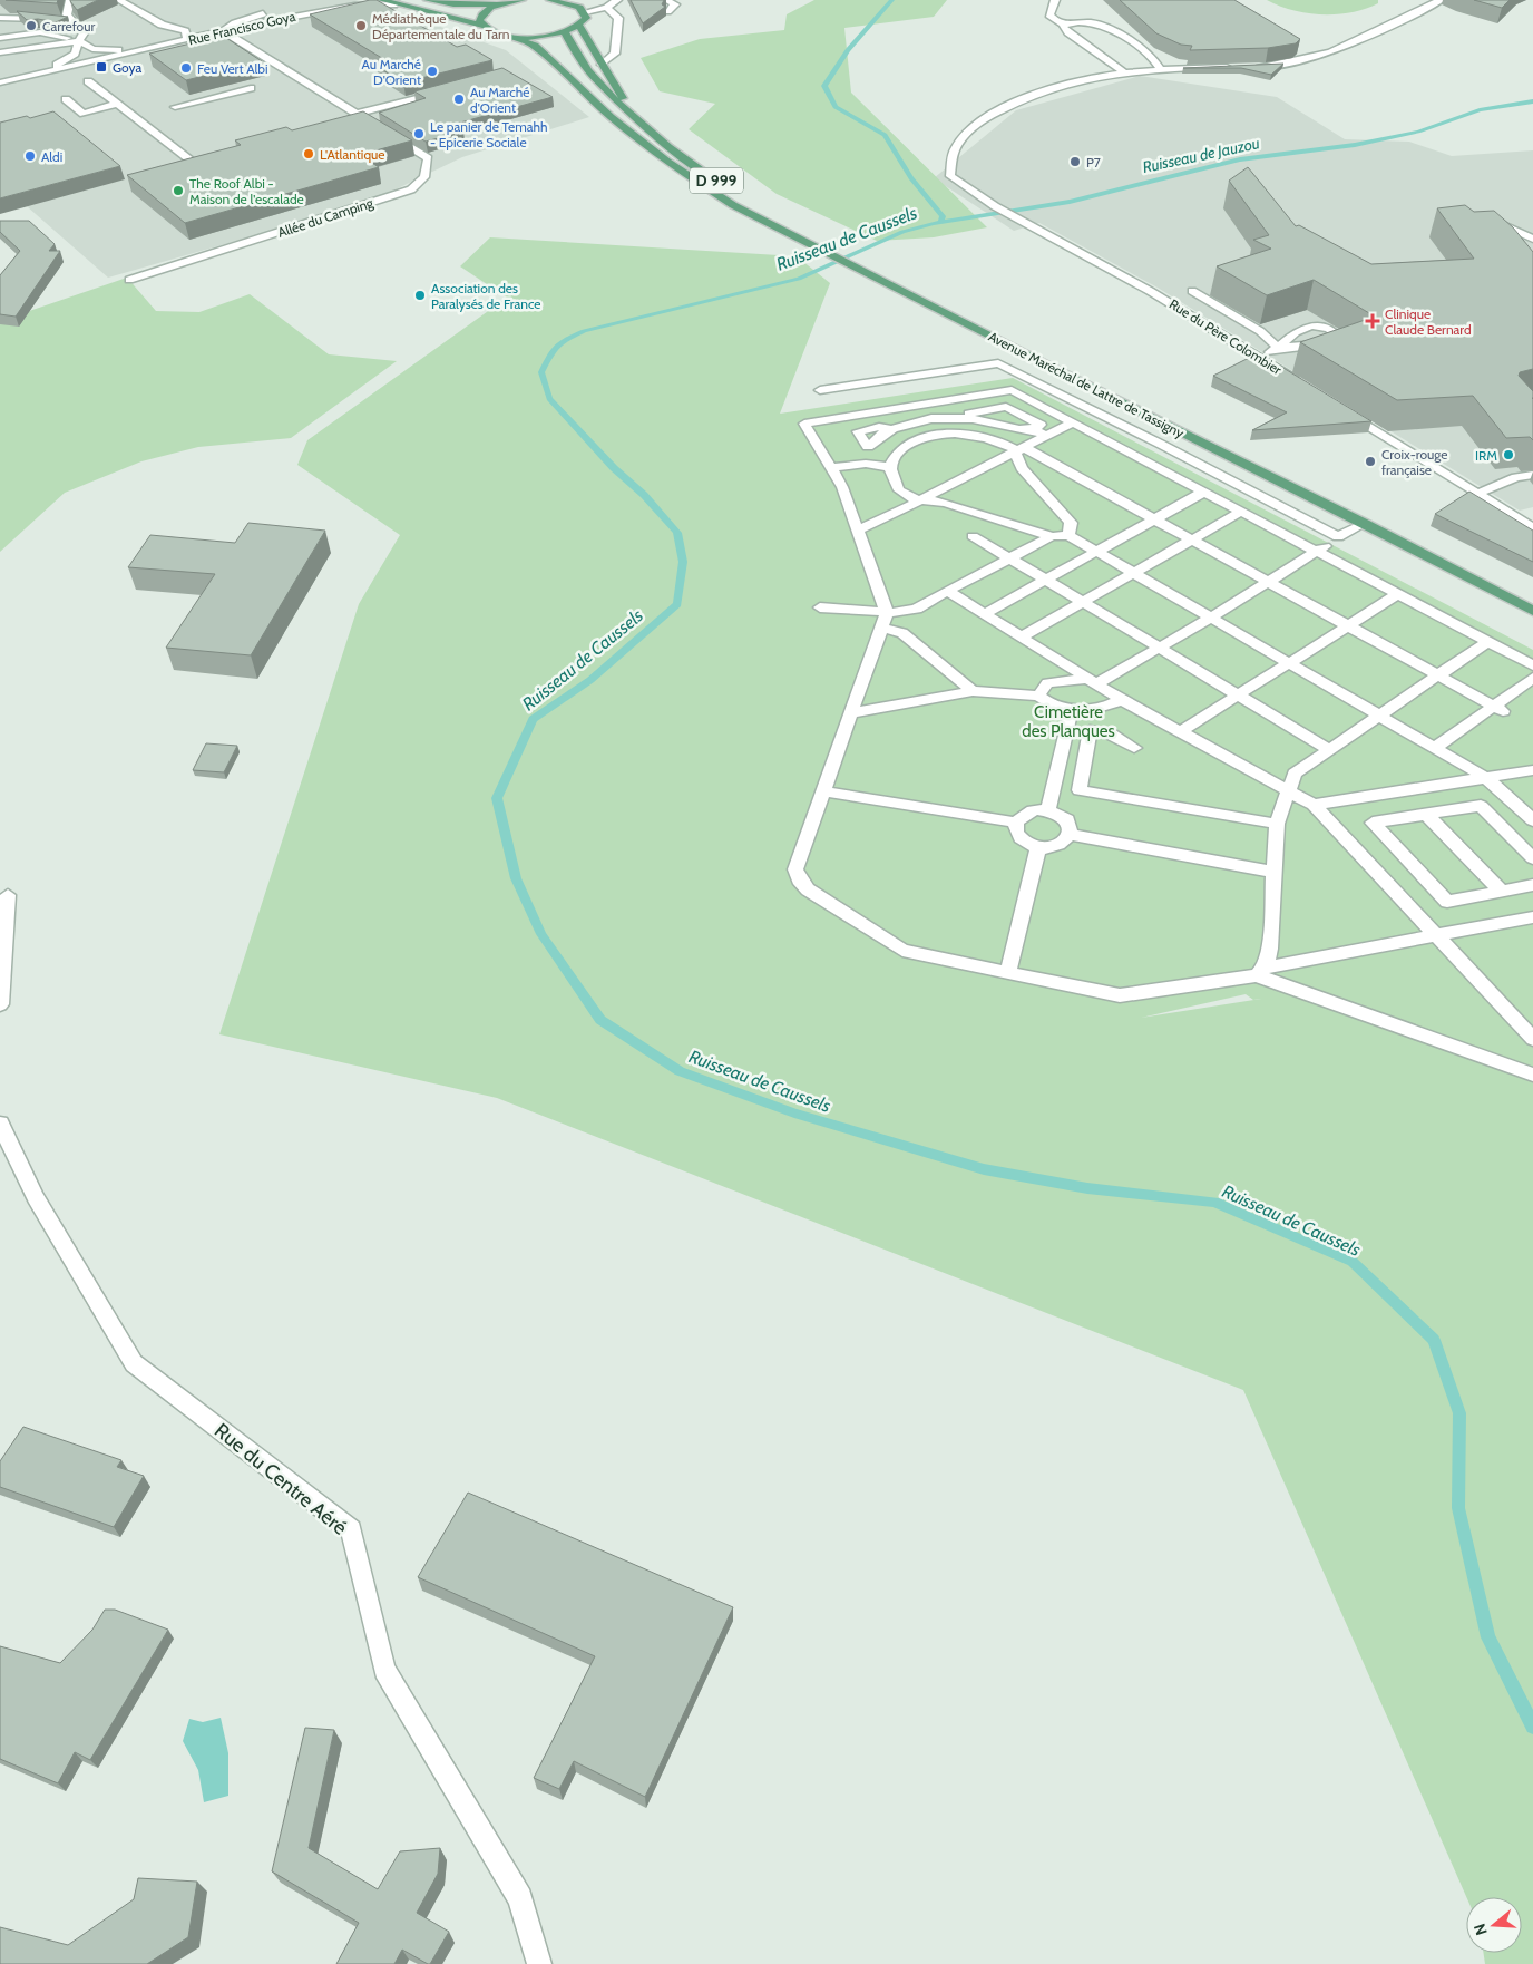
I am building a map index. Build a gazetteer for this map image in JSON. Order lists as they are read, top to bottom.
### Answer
{
  "streets": {
    "main road": ["D 999", "Avenue Maréchal de Lattre de Tassigny"],
    "street": [
      "Rue Francisco Goya",
      "Allée du Camping",
      "Rue du Père Colombier",
      "Rue du Centre Aéré"
    ]
  },
  "crossings": [
    ["D 999", "Avenue Maréchal de Lattre de Tassigny"]
  ],
  "water": ["Ruisseau de Jauzou", "Ruisseau de Caussels"],
  "parks": ["Cimetière des Planques"],
  "places": {
    "other": [
      "Carrefour",
      "Médiathèque Départementale du Tarn",
      "Feu Vert Albi",
      "Au Marché D'Orient",
      "Au Marché d'Orient",
      "Le panier de Temahh - Epicerie Sociale",
      "L'Atlantique",
      "Aldi",
      "P7",
      "The Roof Albi - Maison de l'escalade",
      "Association des Paralysés de France",
      "IRM",
      "Croix-rouge française"
    ],
    "transit": ["Goya"],
    "health": ["Clinique Claude Bernard"]
  },
  "north": "left"
}
